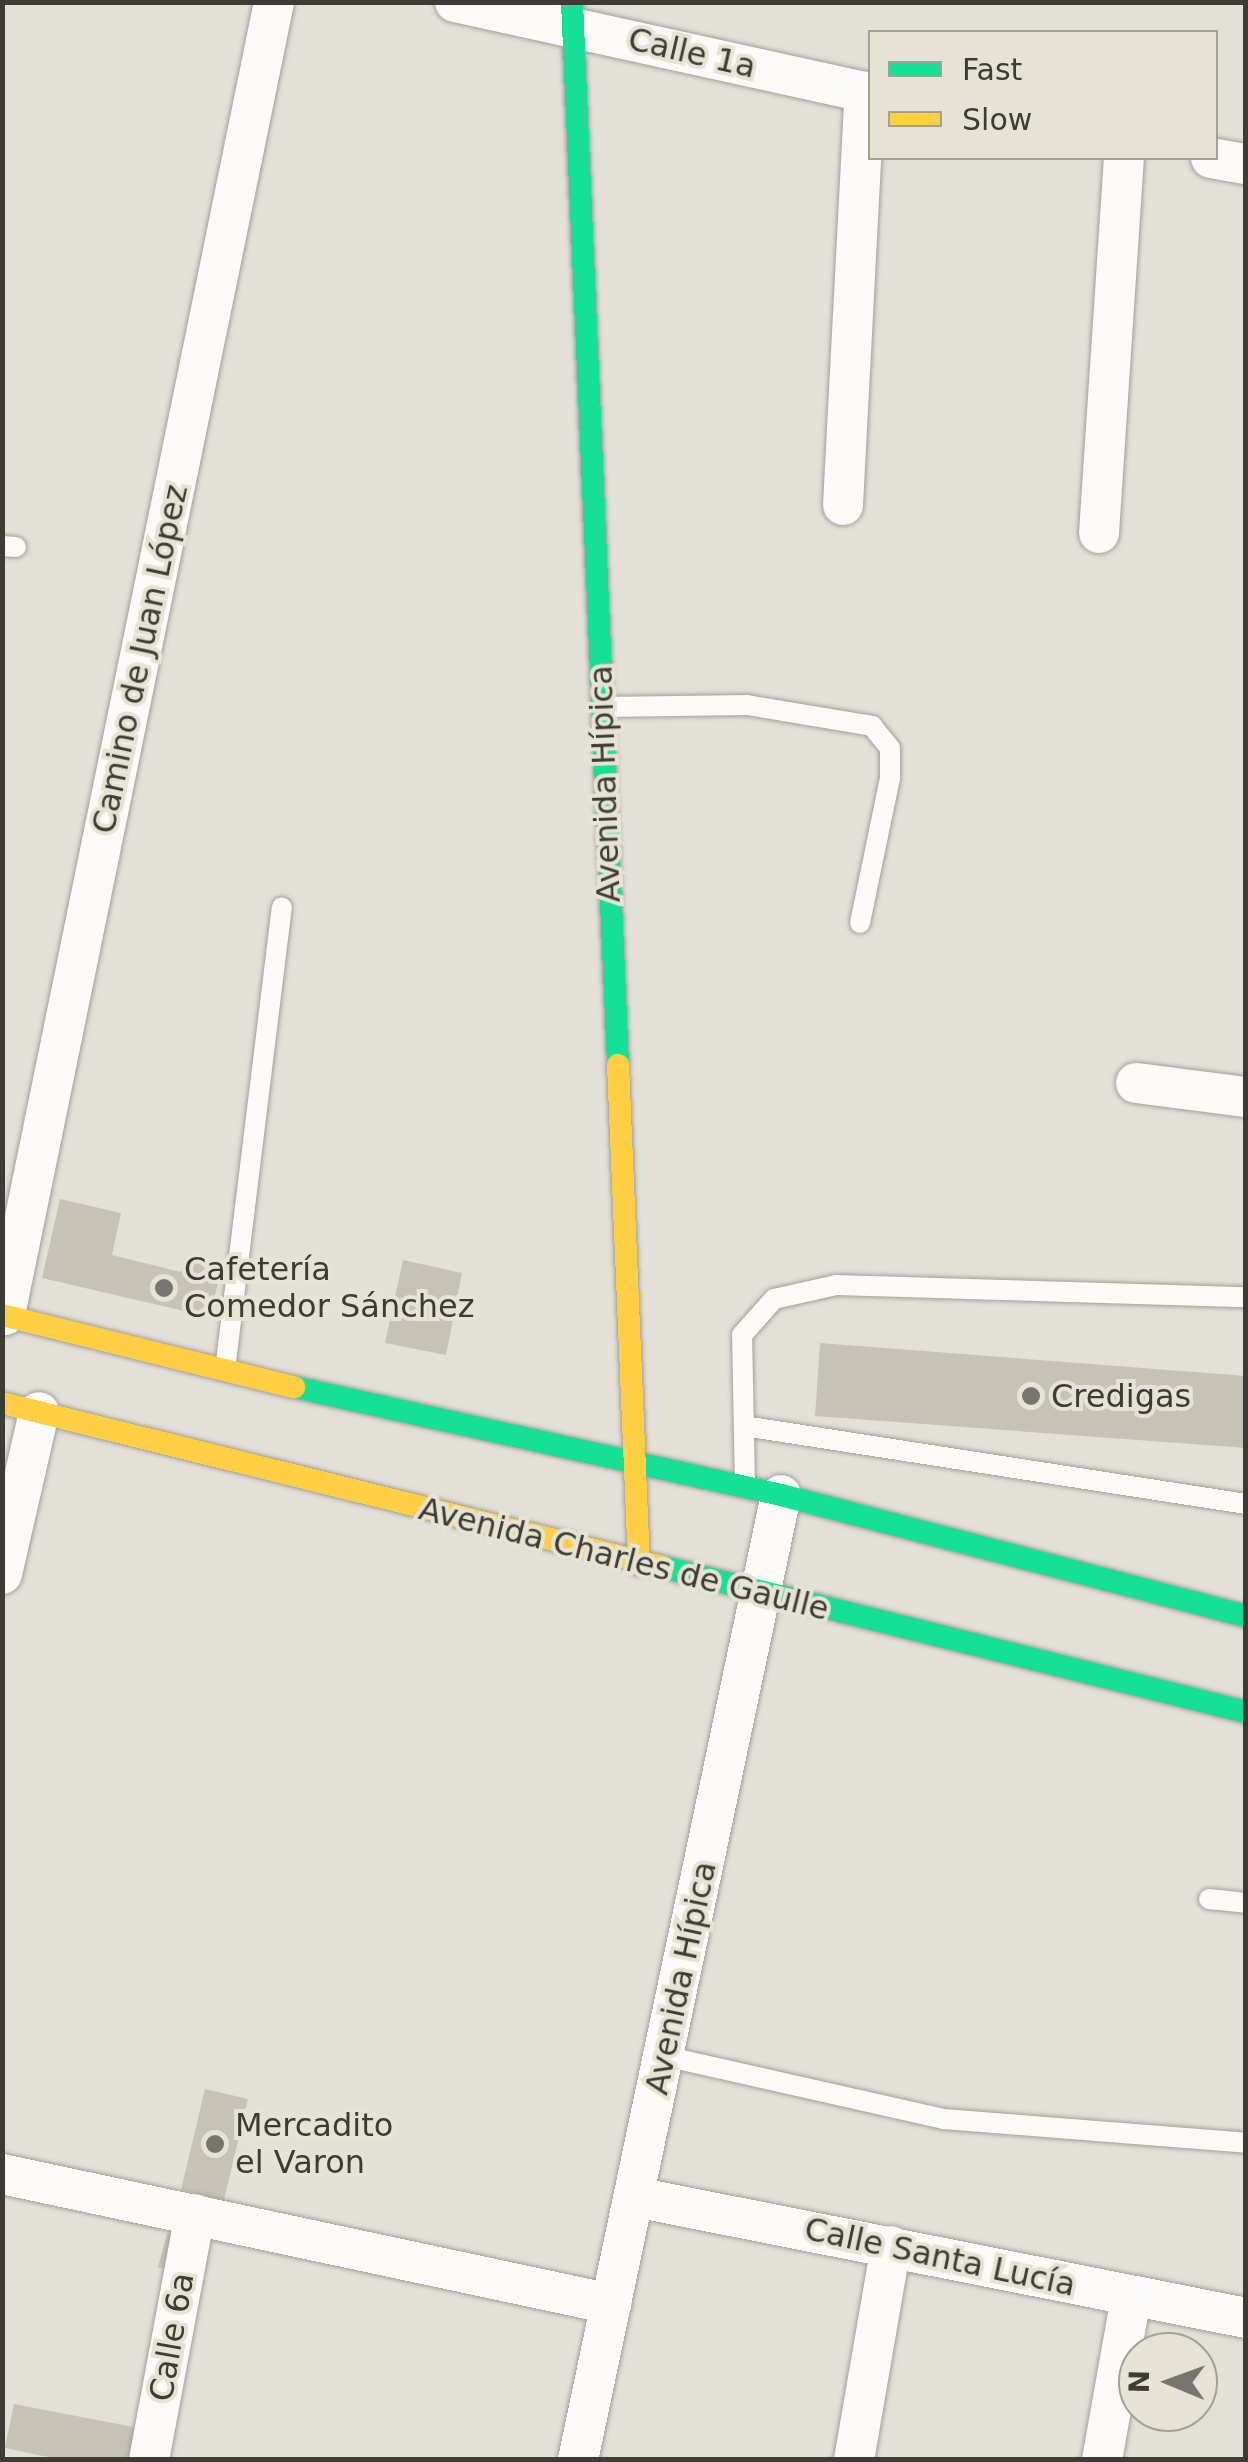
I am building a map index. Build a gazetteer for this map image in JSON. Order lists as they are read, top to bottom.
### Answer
{
  "streets": {
    "main road": ["Avenida Hípica", "Avenida Charles de Gaulle"],
    "street": [
      "Calle 1a",
      "Camino de Juan López",
      "Calle Santa Lucía",
      "Calle 6a"
    ]
  },
  "crossings": [
    ["Calle 1a", "Avenida Hípica"],
    ["Avenida Hípica", "Avenida Charles de Gaulle"],
    ["Avenida Hípica", "Calle Santa Lucía"]
  ],
  "places": ["Cafetería Comedor Sánchez", "Credigas", "Mercadito el Varon"],
  "legend": ["Fast", "Slow"],
  "north": "left"
}
